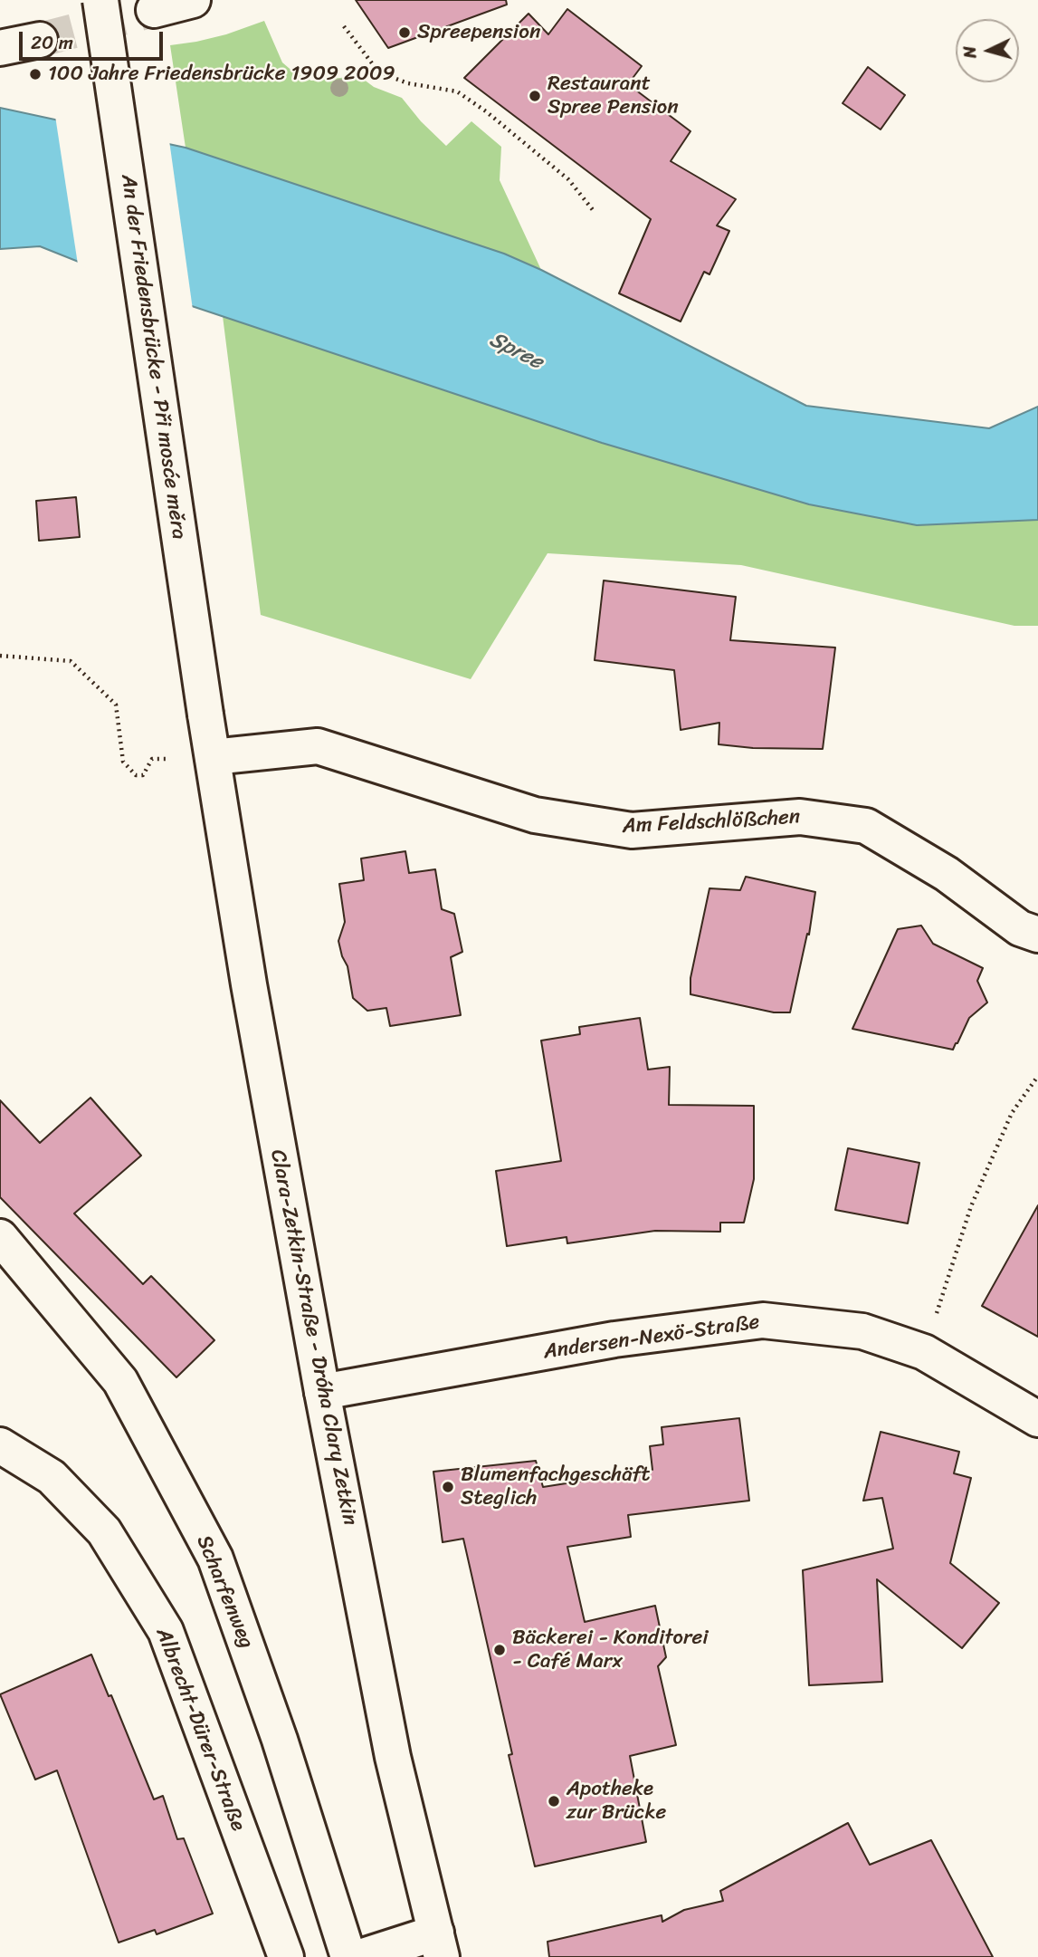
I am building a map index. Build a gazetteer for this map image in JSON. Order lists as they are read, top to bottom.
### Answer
{
  "streets": {
    "street": [
      "An der Friedensbrücke - Při mosće měra",
      "Am Feldschlößchen",
      "Clara-Zetkin-Straße - Dróha Clary Zetkin",
      "Andersen-Nexö-Straße",
      "Scharfenweg",
      "Albrecht-Dürer-Straße"
    ]
  },
  "crossings": [
    ["An der Friedensbrücke - Při mosće měra", "Clara-Zetkin-Straße - Dróha Clary Zetkin"],
    ["Am Feldschlößchen", "Clara-Zetkin-Straße - Dróha Clary Zetkin"],
    ["Clara-Zetkin-Straße - Dróha Clary Zetkin", "Andersen-Nexö-Straße"]
  ],
  "water": ["Spree"],
  "places": [
    "Spreepension",
    "100 Jahre Friedensbrücke 1909 2009",
    "Restaurant Spree Pension",
    "Blumenfachgeschäft Steglich",
    "Bäckerei - Konditorei - Café Marx",
    "Apotheke zur Brücke"
  ],
  "scale_bar": "20 m",
  "north": "left"
}
